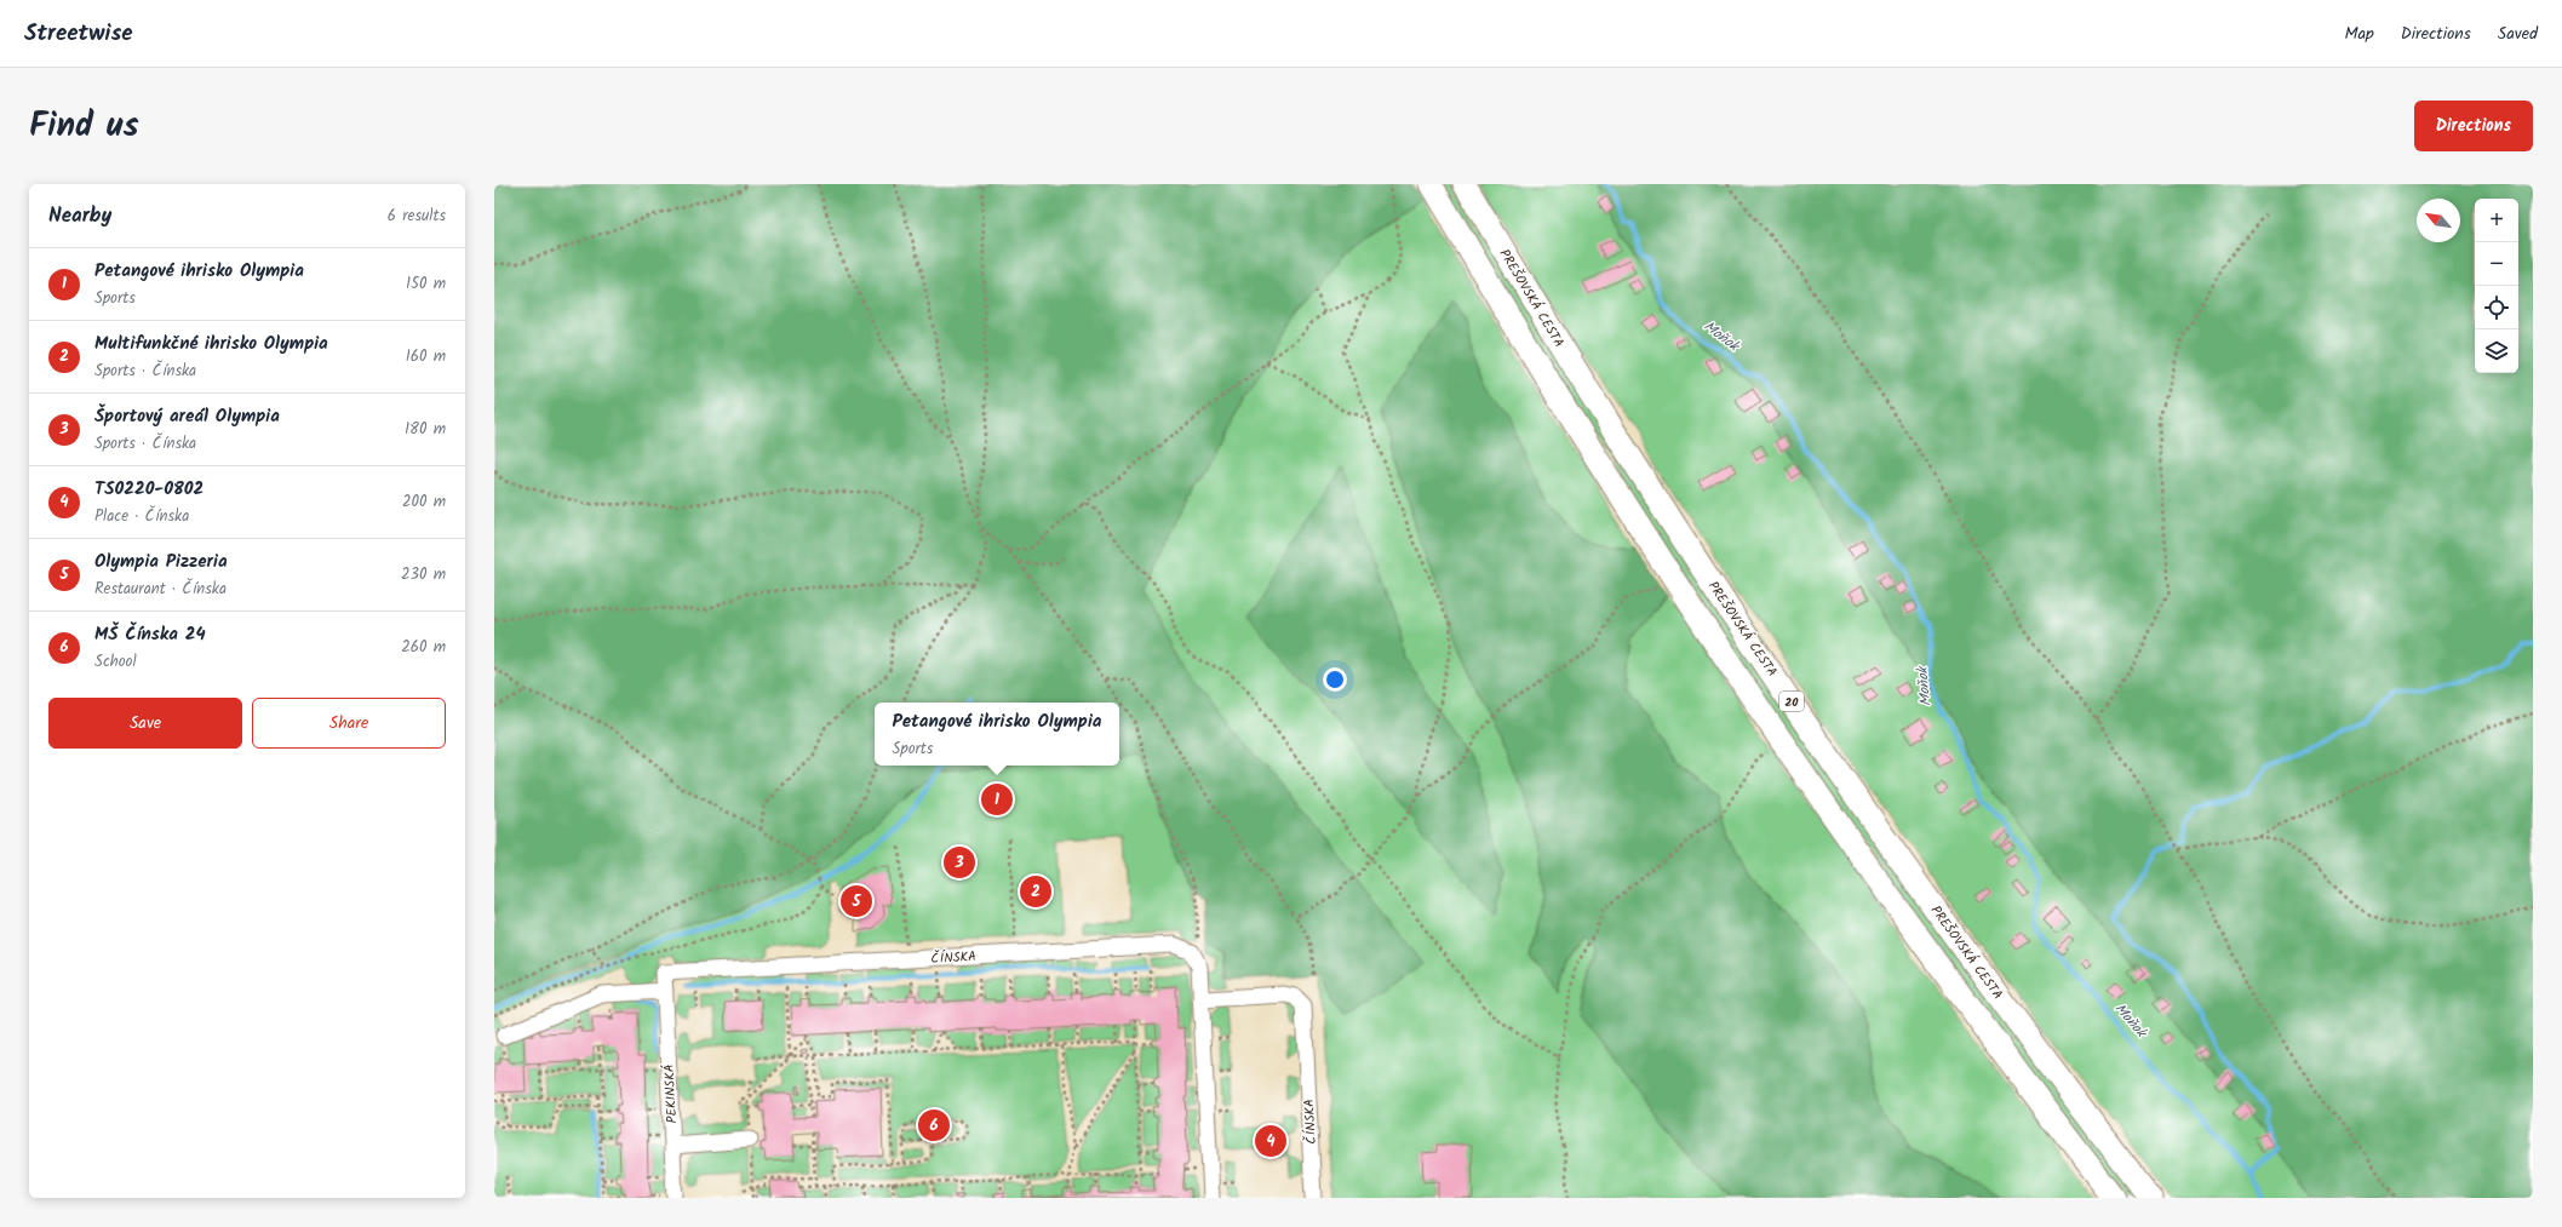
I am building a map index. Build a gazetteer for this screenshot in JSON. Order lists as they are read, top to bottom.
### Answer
{
  "streets": {
    "highway": ["PREŠOVSKÁ CESTA", "20"],
    "street": ["ČÍNSKA", "PEKINSKÁ"]
  },
  "crossings": [
    ["ČÍNSKA", "PEKINSKÁ"]
  ],
  "water": ["Moňok"],
  "north": "top left",
  "page": {
    "header": "Streetwise",
    "nav": ["Map", "Directions", "Saved"],
    "title": "Find us",
    "buttons": [
      "Directions",
      ["Save", "Share"]
    ],
    "heading": ["Nearby", "6 results"],
    "map_buttons": ["+", "−"],
    "list": [
      {
        "mark": "1",
        "name": "Petangové ihrisko Olympia",
        "note": "Sports",
        "value": "150 m"
      },
      {
        "mark": "2",
        "name": "Multifunkčné ihrisko Olympia",
        "note": "Sports · Čínska",
        "value": "160 m"
      },
      {
        "mark": "3",
        "name": "Športový areál Olympia",
        "note": "Sports · Čínska",
        "value": "180 m"
      },
      {
        "mark": "4",
        "name": "TS0220-0802",
        "note": "Place · Čínska",
        "value": "200 m"
      },
      {
        "mark": "5",
        "name": "Olympia Pizzeria",
        "note": "Restaurant · Čínska",
        "value": "230 m"
      },
      {
        "mark": "6",
        "name": "MŠ Čínska 24",
        "note": "School",
        "value": "260 m"
      }
    ],
    "popup": ["Petangové ihrisko Olympia", "Sports"],
    "pins": [
      "1",
      "3",
      "2",
      "5",
      "6",
      "4"
    ]
  }
}
